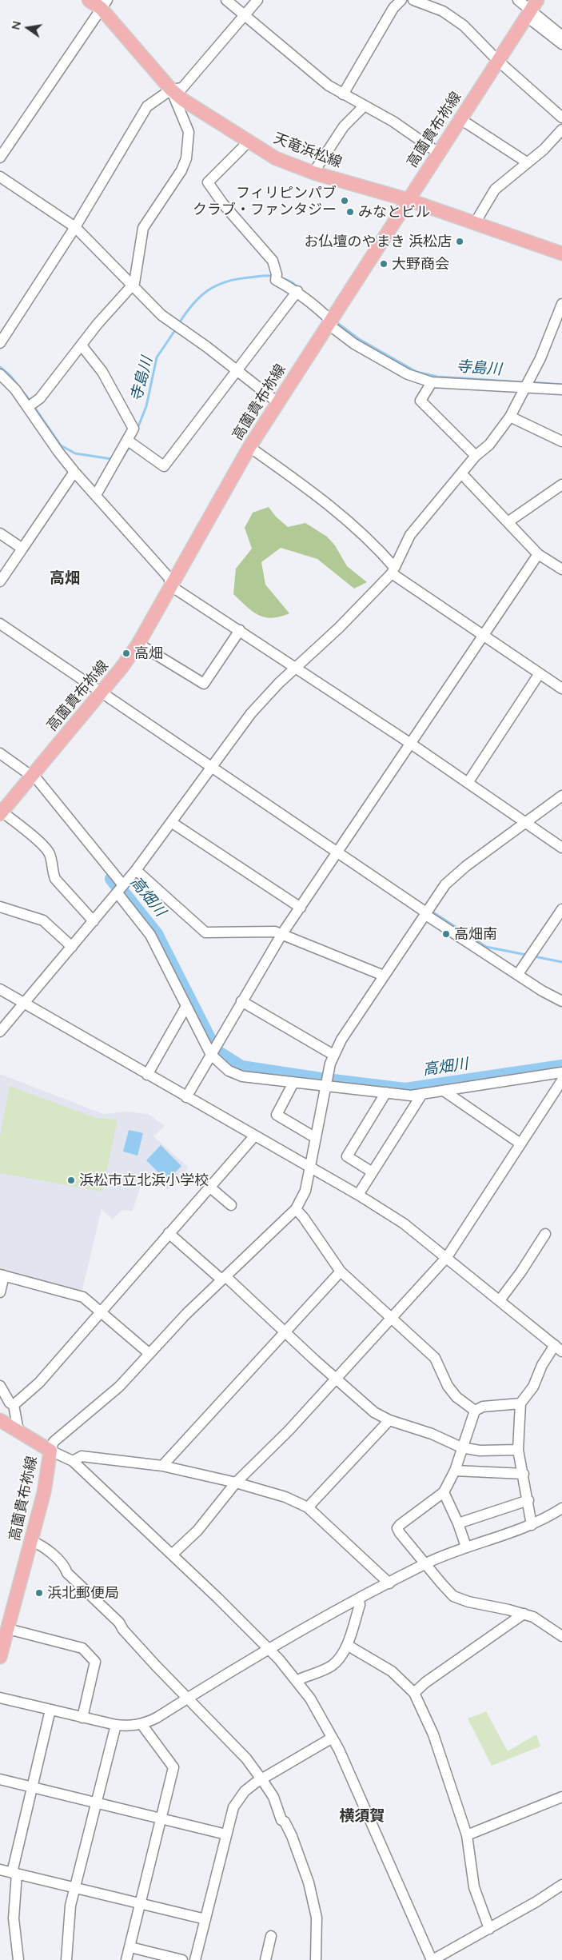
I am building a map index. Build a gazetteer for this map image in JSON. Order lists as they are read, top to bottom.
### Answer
{
  "streets": {
    "main road": ["高薗貴布祢線", "天竜浜松線"]
  },
  "crossings": [
    ["高薗貴布祢線", "天竜浜松線"]
  ],
  "districts": ["高畑", "横須賀"],
  "water": ["寺島川", "高畑川"],
  "places": [
    "フィリピンパブ クラブ・ファンタジー",
    "みなとビル",
    "お仏壇のやまき 浜松店",
    "大野商会",
    "高畑",
    "高畑南",
    "浜松市立北浜小学校",
    "浜北郵便局"
  ],
  "north": "left"
}
